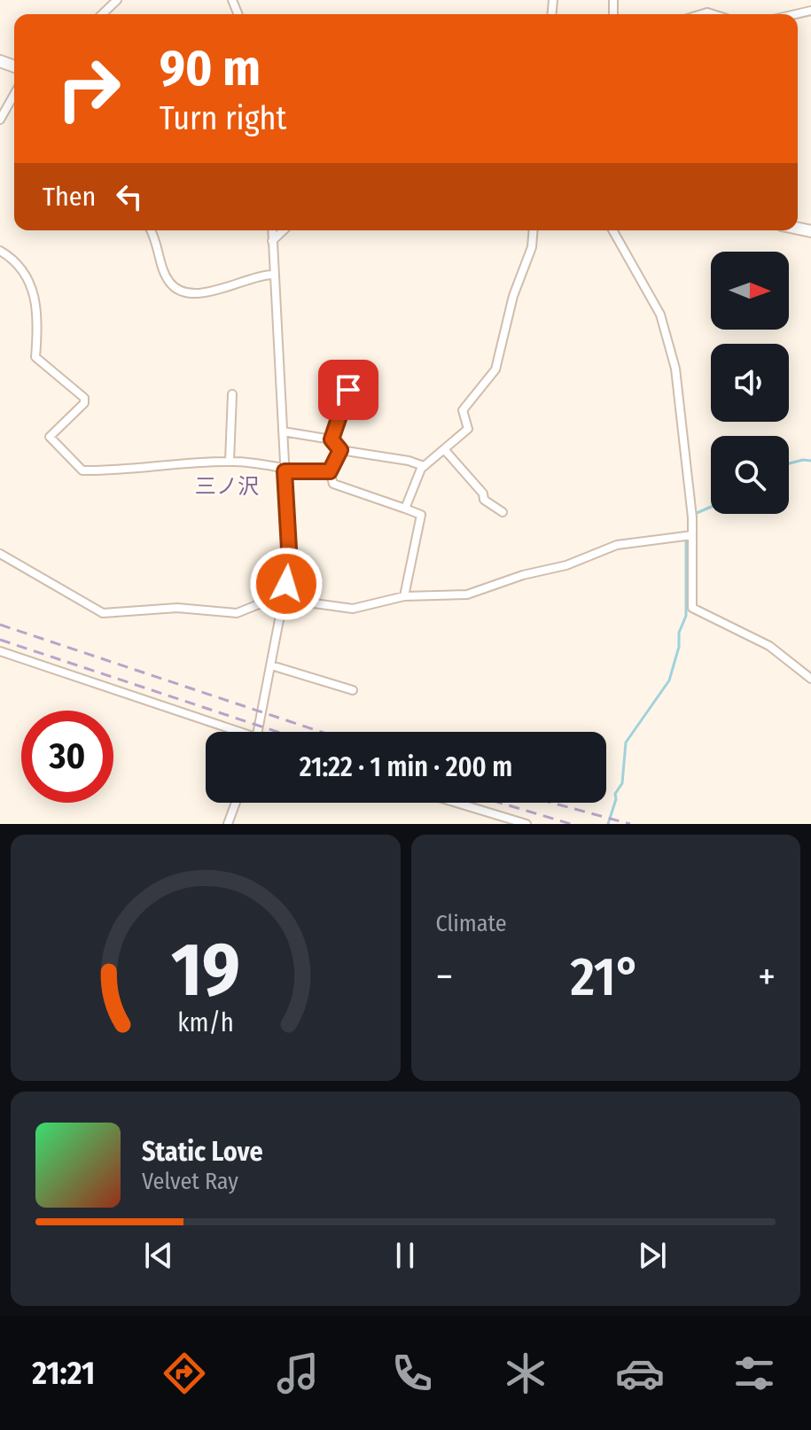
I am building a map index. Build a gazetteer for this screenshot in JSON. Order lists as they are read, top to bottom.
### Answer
{
  "districts": ["三ノ沢"],
  "north": "right",
  "page": {
    "turn": ["90 m", "Turn right"],
    "then": "Then",
    "limit": "30",
    "trip": "21:22 · 1 min · 200 m",
    "tile": "Climate",
    "heat": ["−", "21°", "+"],
    "song": ["Static Love", "Velvet Ray"],
    "tabs": "21:21",
    "gauge": ["19", "km/h"]
  }
}
